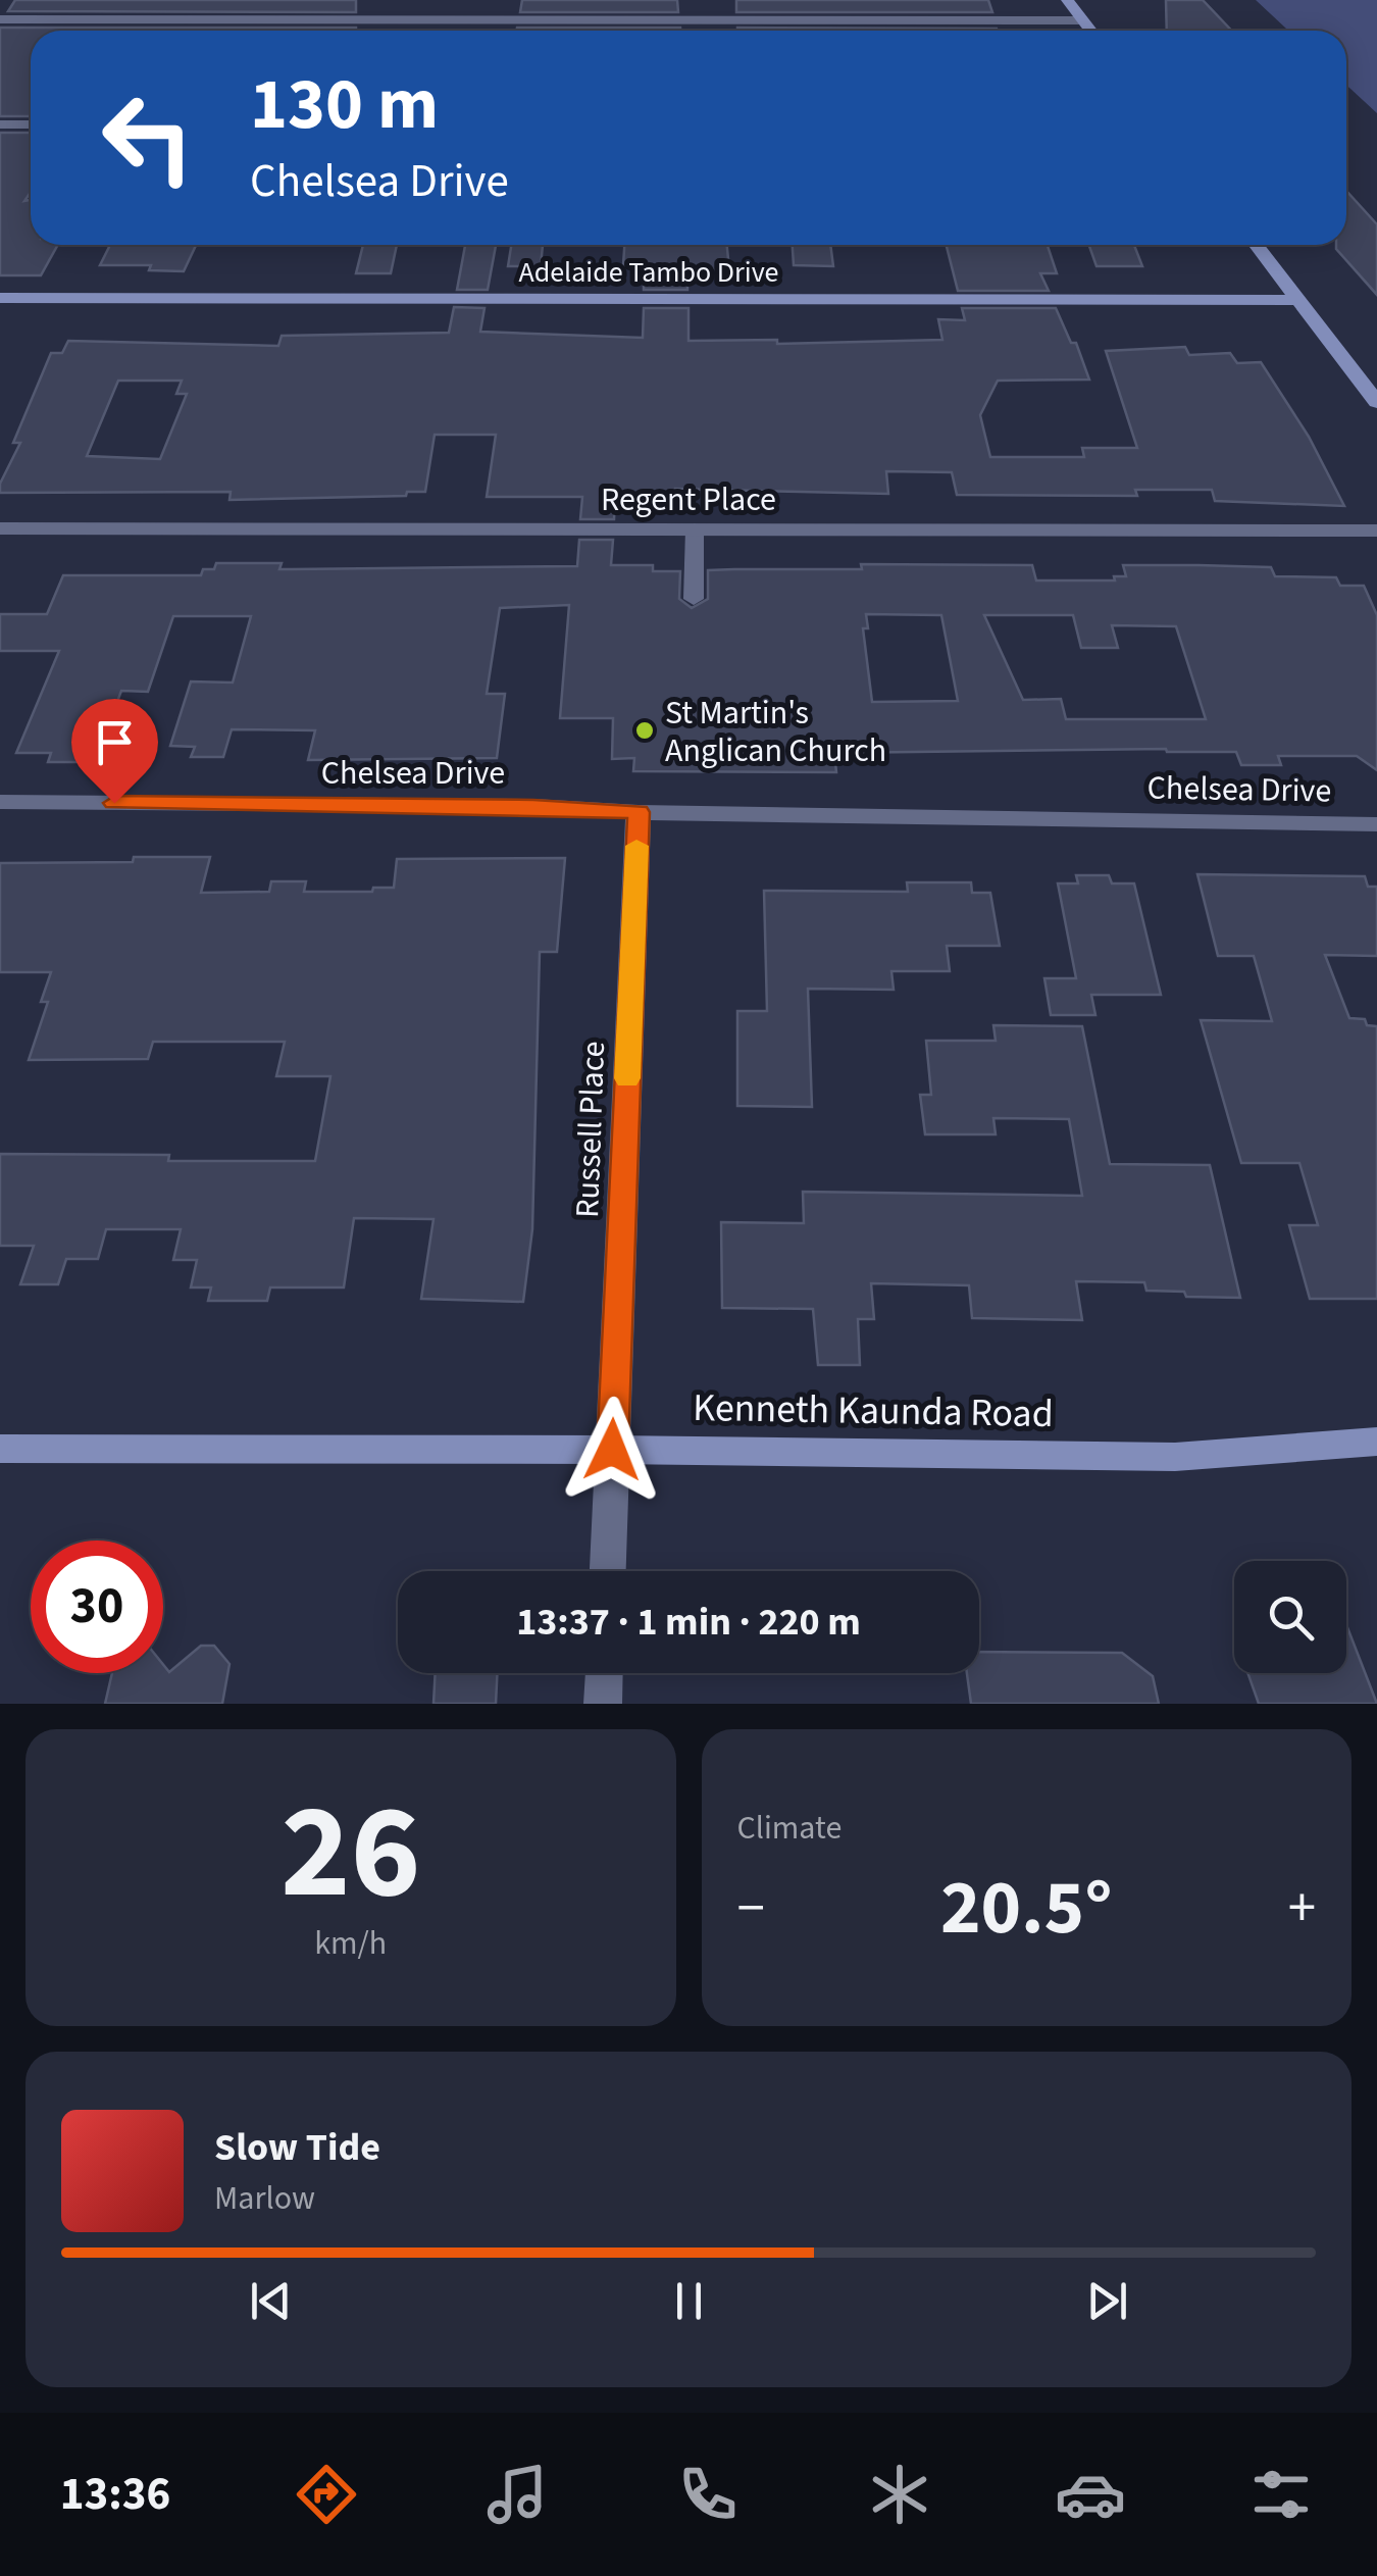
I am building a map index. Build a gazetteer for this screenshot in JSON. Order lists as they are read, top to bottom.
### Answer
{
  "streets": {
    "street": [
      "Adelaide Tambo Drive",
      "Regent Place",
      "Chelsea Drive",
      "Russell Place",
      "Kenneth Kaunda Road"
    ]
  },
  "crossings": [
    ["Chelsea Drive", "Russell Place"],
    ["Russell Place", "Kenneth Kaunda Road"]
  ],
  "places": ["St Martin's Anglican Church"],
  "page": {
    "turn": ["130 m", "Chelsea Drive"],
    "limit": "30",
    "trip": "13:37 · 1 min · 220 m",
    "tile": [
      ["26", "km/h"],
      "Climate"
    ],
    "heat": ["−", "20.5°", "+"],
    "song": ["Slow Tide", "Marlow"],
    "tabs": "13:36"
  }
}
